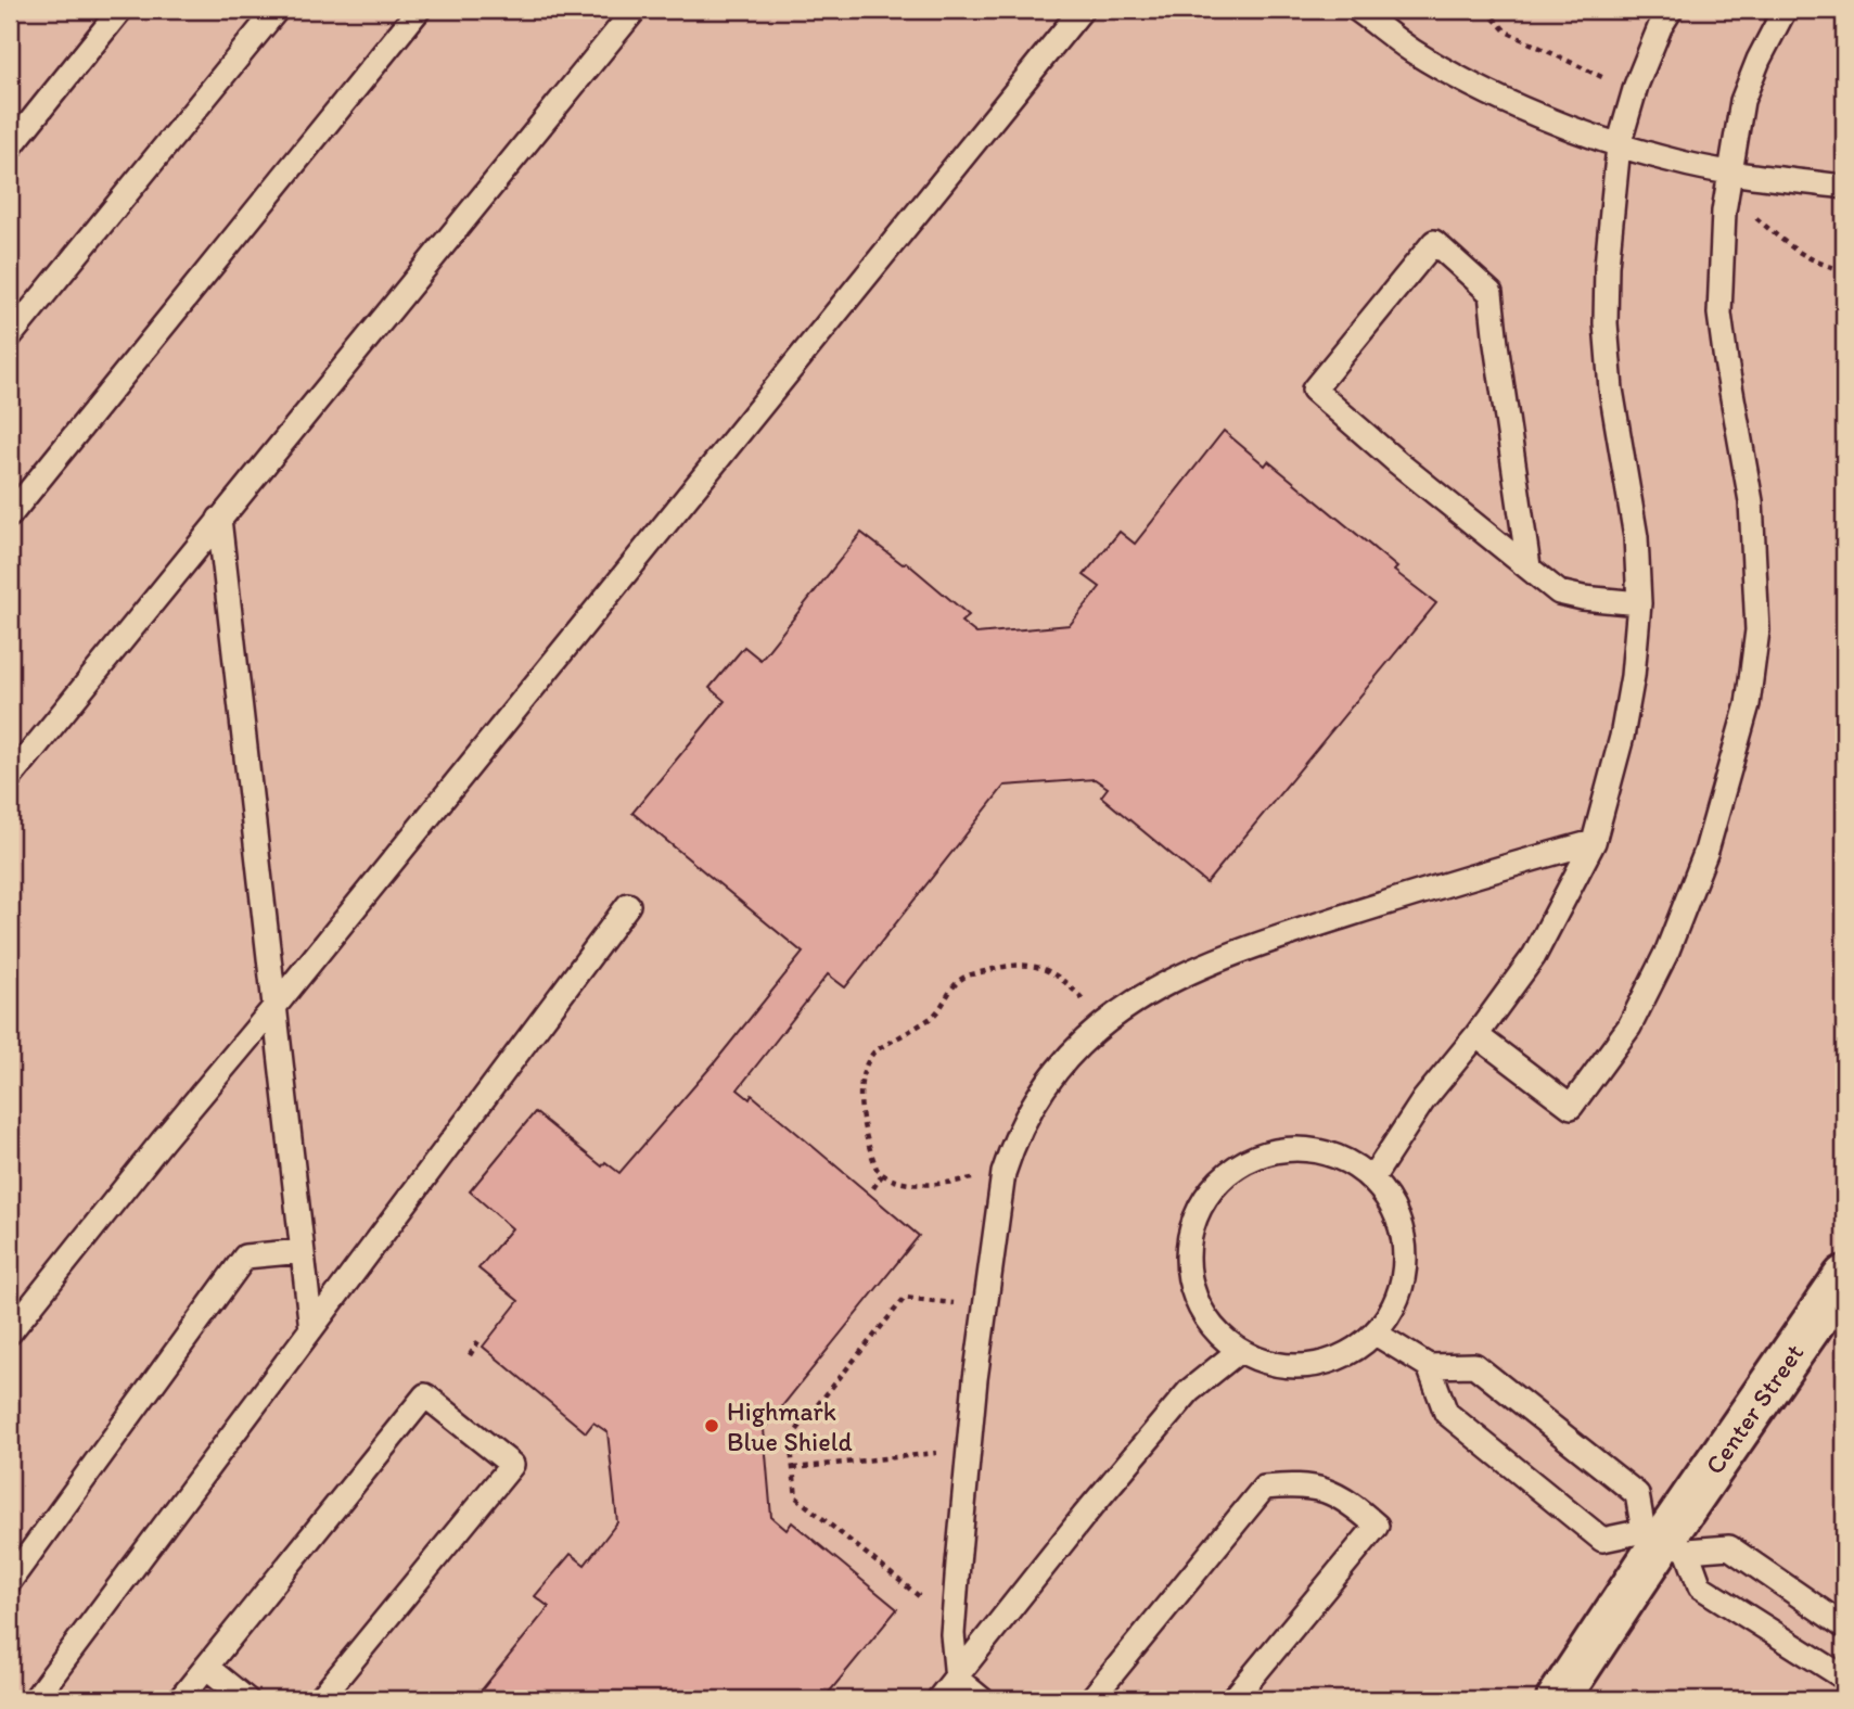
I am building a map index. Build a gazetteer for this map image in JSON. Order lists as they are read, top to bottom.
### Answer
{
  "streets": {
    "main road": ["Center Street"]
  },
  "places": ["Highmark Blue Shield"]
}
